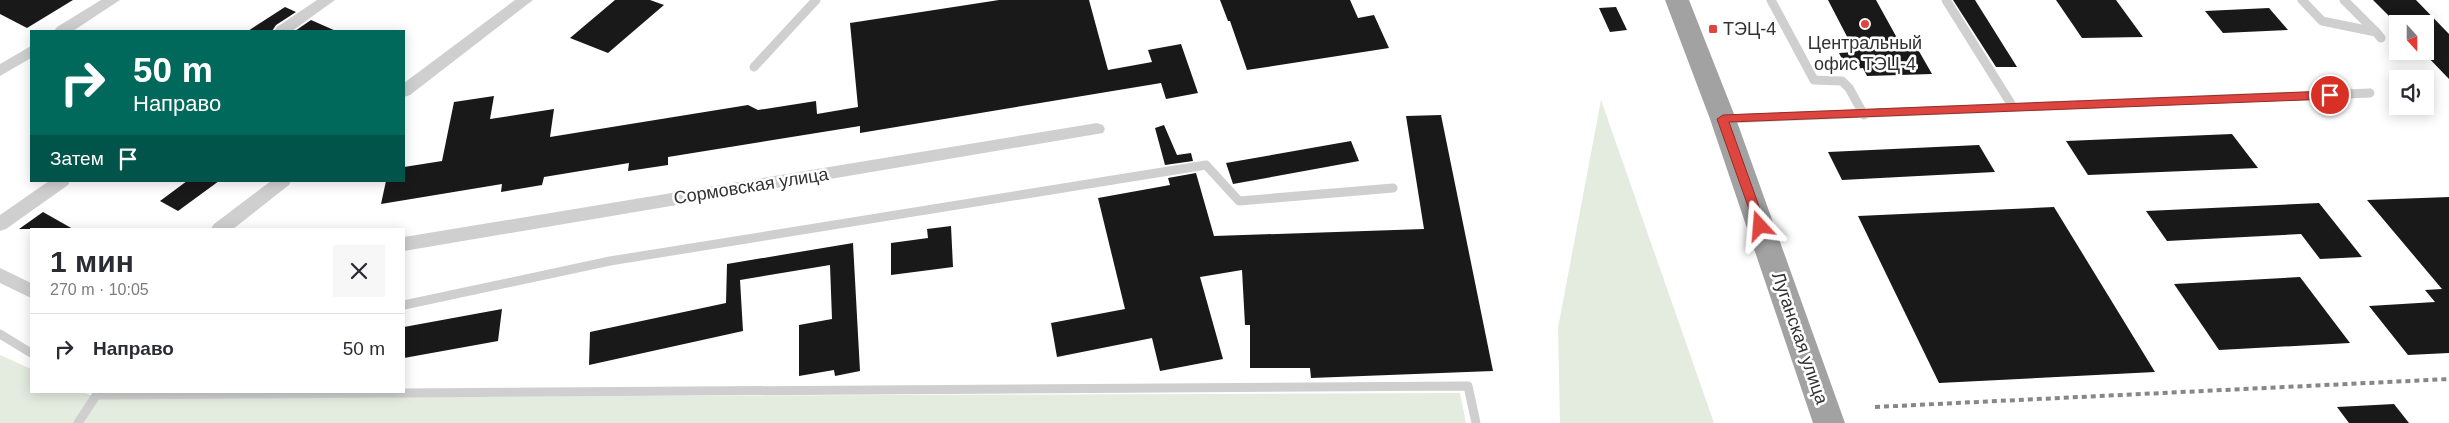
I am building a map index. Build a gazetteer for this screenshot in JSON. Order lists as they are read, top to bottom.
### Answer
{
  "streets": {
    "highway": ["Луганская улица"],
    "street": ["Сормовская улица"]
  },
  "places": {
    "other": ["Центральный офис ТЭЦ-4"],
    "transit": ["ТЭЦ-4"]
  },
  "north": "bottom",
  "page": {
    "turn": ["50 m", "Направо"],
    "then": "Затем",
    "heading": ["1 мин", "270 m · 10:05"],
    "list": [
      {
        "name": "Направо",
        "value": "50 m"
      }
    ]
  }
}
